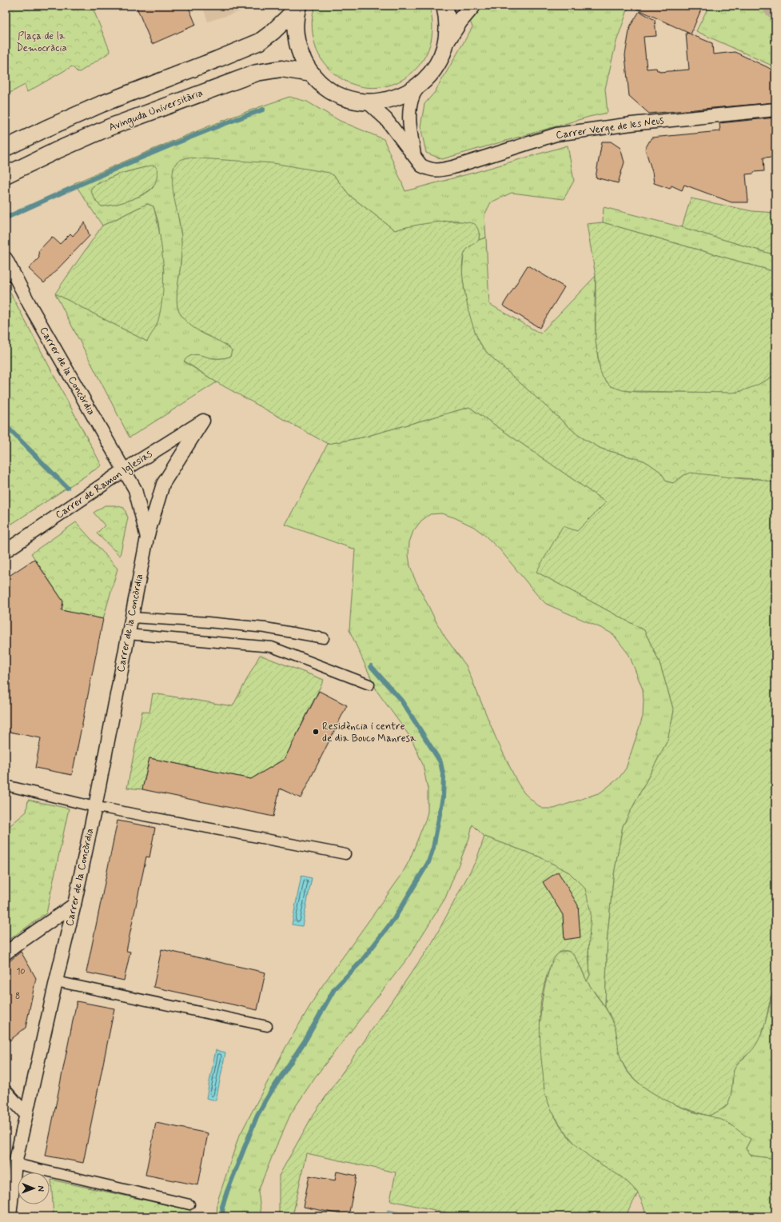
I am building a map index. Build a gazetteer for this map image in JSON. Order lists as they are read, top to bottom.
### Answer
{
  "streets": {
    "street": [
      "Avinguda Universitària",
      "Carrer Verge de les Neus",
      "Carrer de la Concòrdia",
      "Carrer de Ramon Iglesias"
    ]
  },
  "crossings": [
    ["Carrer de la Concòrdia", "Carrer de Ramon Iglesias"]
  ],
  "parks": ["Plaça de la Democràcia"],
  "places": ["Residència i centre de dia Bouco Manresa"],
  "house_numbers": ["10", "8"],
  "north": "right"
}
